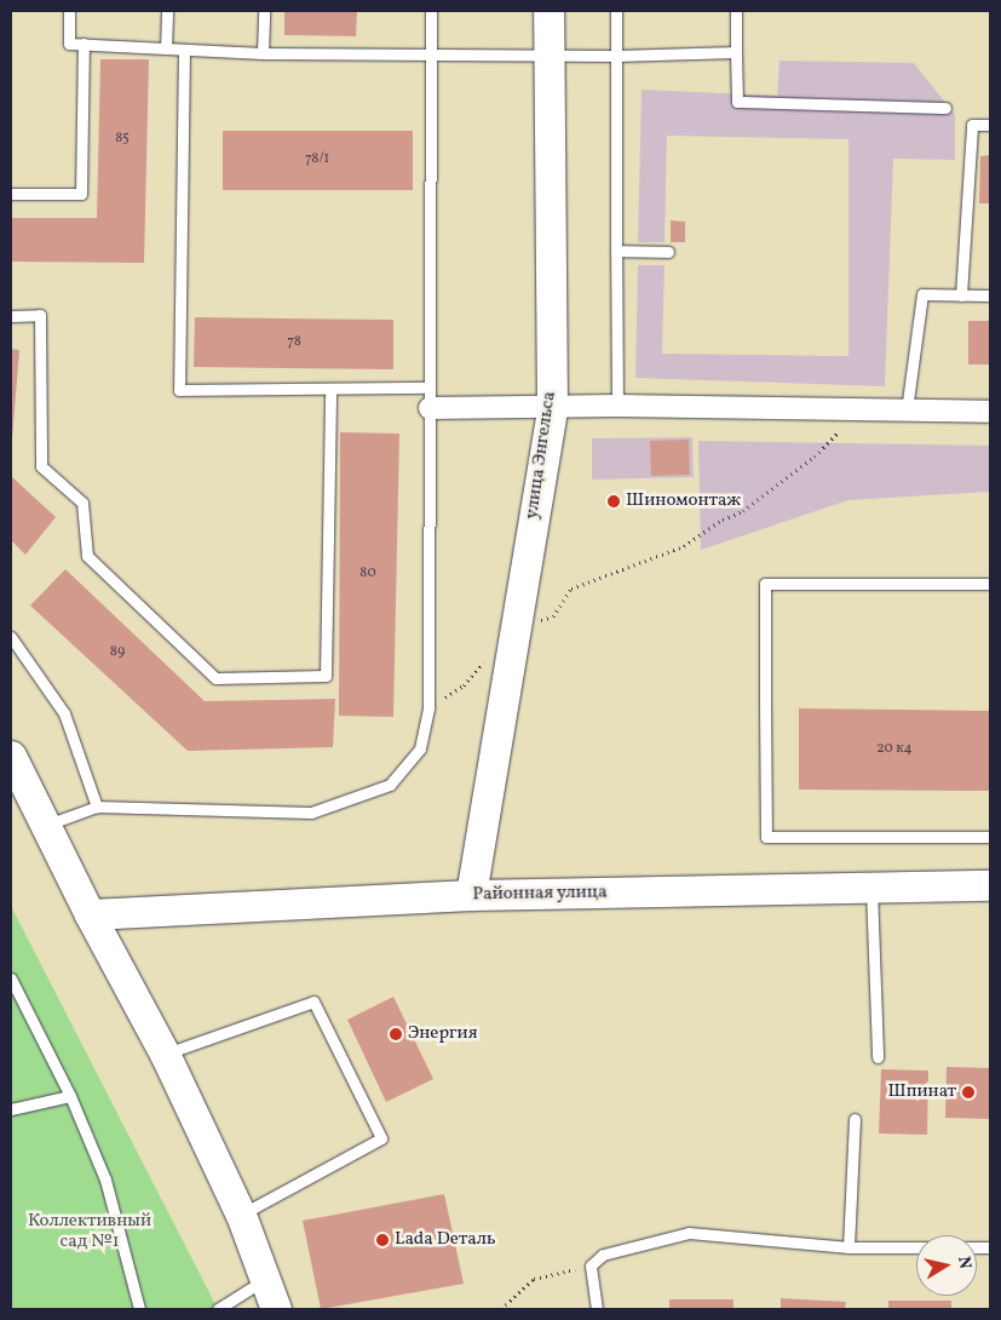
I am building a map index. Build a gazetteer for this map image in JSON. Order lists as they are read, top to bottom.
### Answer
{
  "streets": {
    "street": ["улица Энгельса", "Районная улица"]
  },
  "crossings": [
    ["улица Энгельса", "Районная улица"]
  ],
  "parks": ["Коллективный сад №1"],
  "places": [
    "Шиномонтаж",
    "Энергия",
    "Шпинат",
    "Lada Dеталь"
  ],
  "house_numbers": [
    "85",
    "78/1",
    "78",
    "80",
    "89",
    "20 к4"
  ],
  "north": "right"
}
